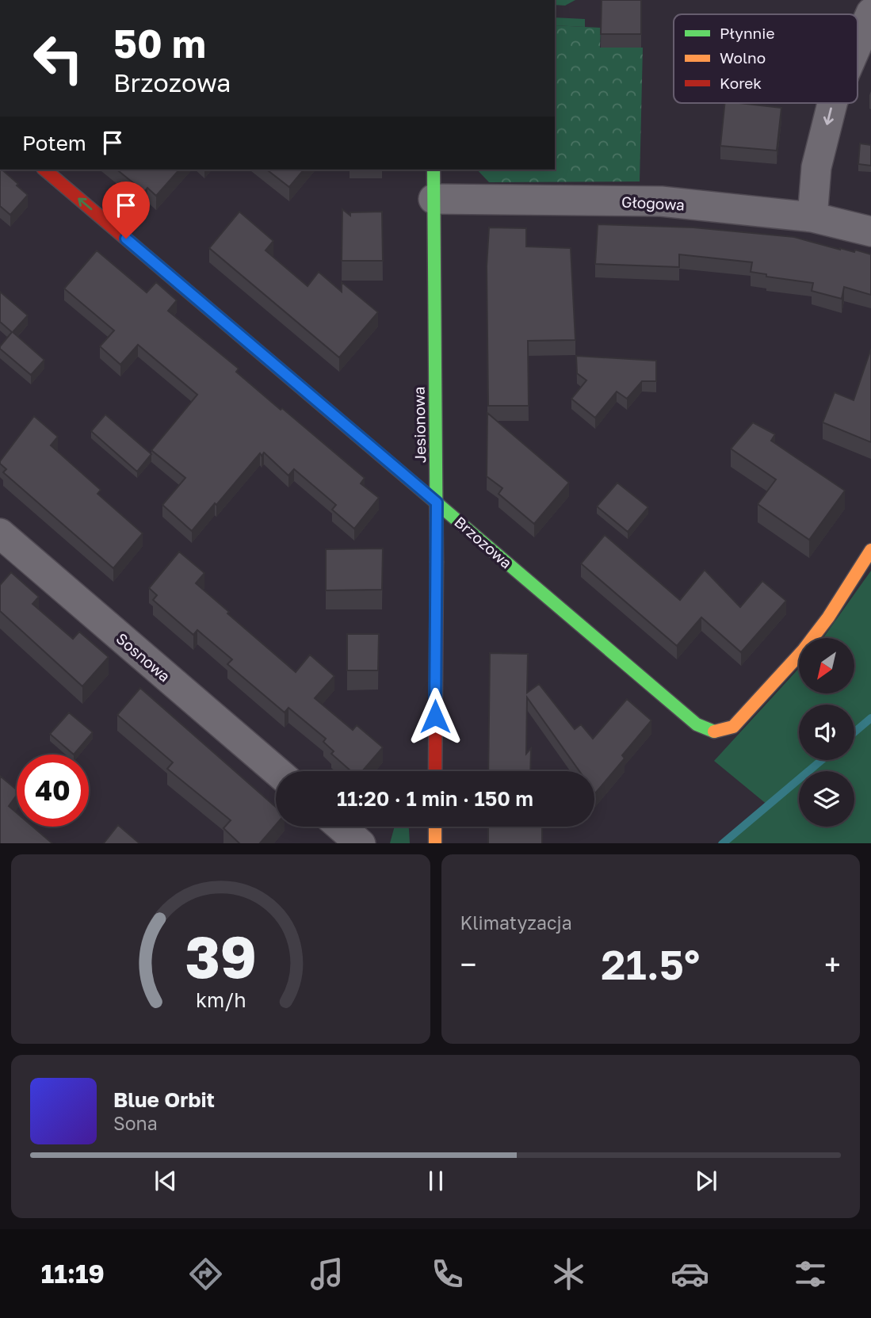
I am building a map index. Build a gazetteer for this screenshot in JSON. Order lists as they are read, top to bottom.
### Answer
{
  "streets": {
    "street": [
      "Głogowa",
      "Jesionowa",
      "Brzozowa",
      "Sosnowa"
    ]
  },
  "crossings": [
    ["Głogowa", "Jesionowa"],
    ["Jesionowa", "Brzozowa"]
  ],
  "one_way": ["Brzozowa"],
  "legend": ["Płynnie", "Wolno", "Korek"],
  "north": "bottom left",
  "page": {
    "turn": ["50 m", "Brzozowa"],
    "then": "Potem",
    "limit": "40",
    "trip": "11:20 · 1 min · 150 m",
    "tile": "Klimatyzacja",
    "heat": ["−", "21.5°", "+"],
    "song": ["Blue Orbit", "Sona"],
    "tabs": "11:19",
    "gauge": ["39", "km/h"]
  }
}
